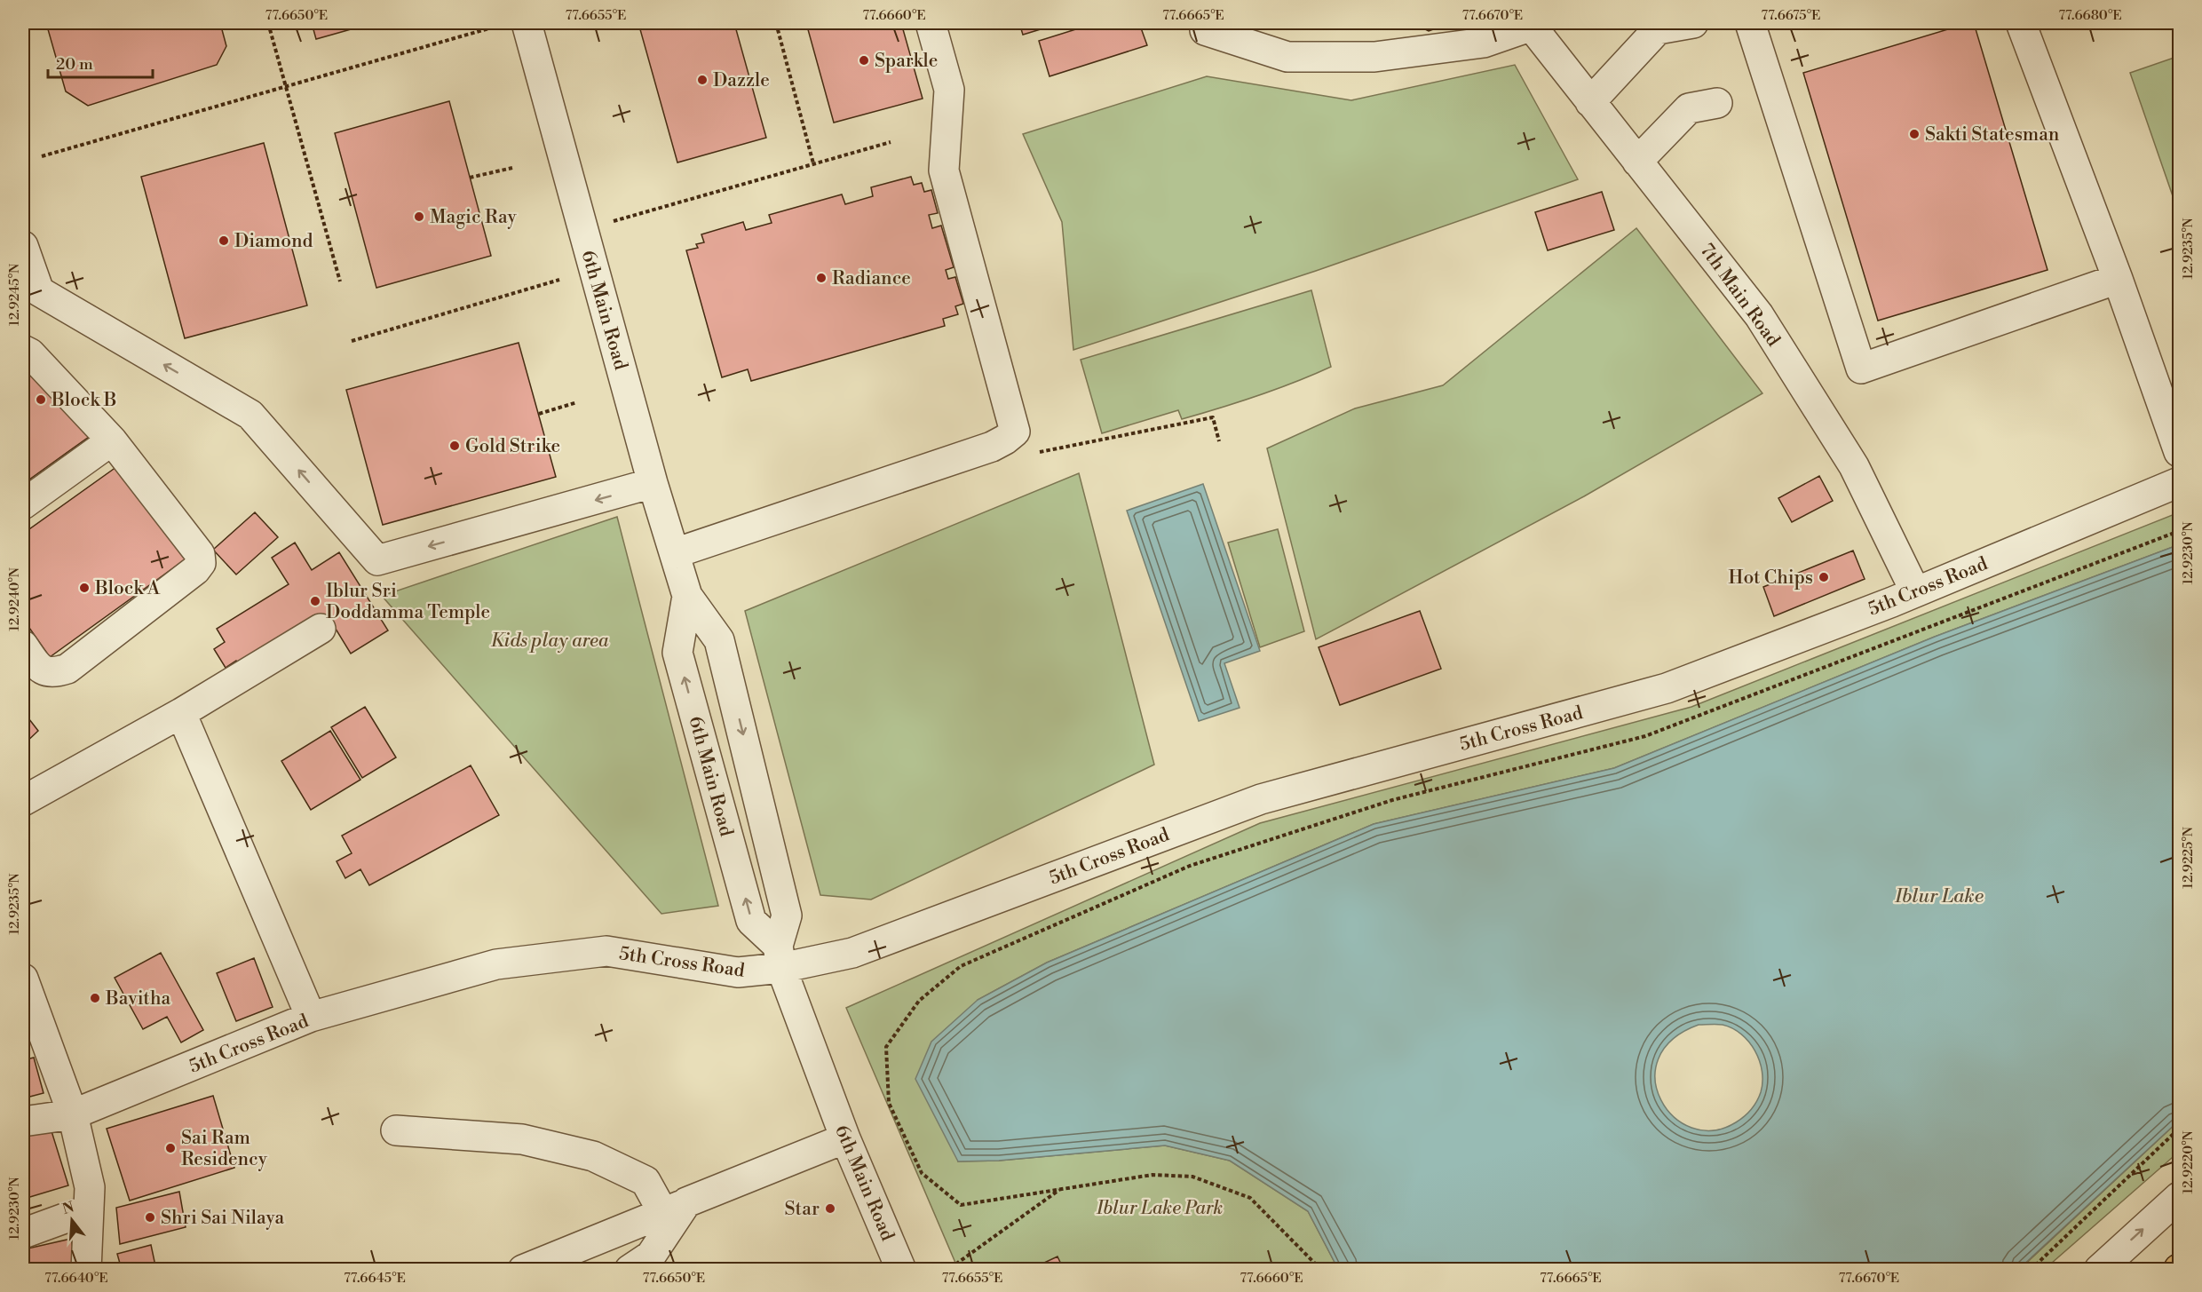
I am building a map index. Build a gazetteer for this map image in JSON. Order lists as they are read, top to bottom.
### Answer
{
  "streets": {
    "street": ["7th Main Road", "6th Main Road", "5th Cross Road"]
  },
  "crossings": [
    ["7th Main Road", "5th Cross Road"],
    ["6th Main Road", "5th Cross Road"]
  ],
  "water": ["Iblur Lake"],
  "parks": ["Kids play area", "Iblur Lake Park"],
  "places": [
    "Sparkle",
    "Dazzle",
    "Sakti Statesman",
    "Magic Ray",
    "Diamond",
    "Radiance",
    "Block B",
    "Gold Strike",
    "Hot Chips",
    "Block A",
    "Iblur Sri Doddamma Temple",
    "Bavitha",
    "Sai Ram Residency",
    "Star",
    "Shri Sai Nilaya"
  ],
  "scale_bar": "20 m",
  "north": "top",
  "coordinates": [
    "77.6650°E",
    "77.6655°E",
    "77.6660°E",
    "77.6665°E",
    "77.6670°E",
    "77.6675°E",
    "77.6680°E",
    "12.9235°N",
    "12.9245°N",
    "12.9230°N",
    "12.9240°N",
    "12.9225°N",
    "12.9220°N",
    "77.6640°E",
    "77.6645°E"
  ]
}
